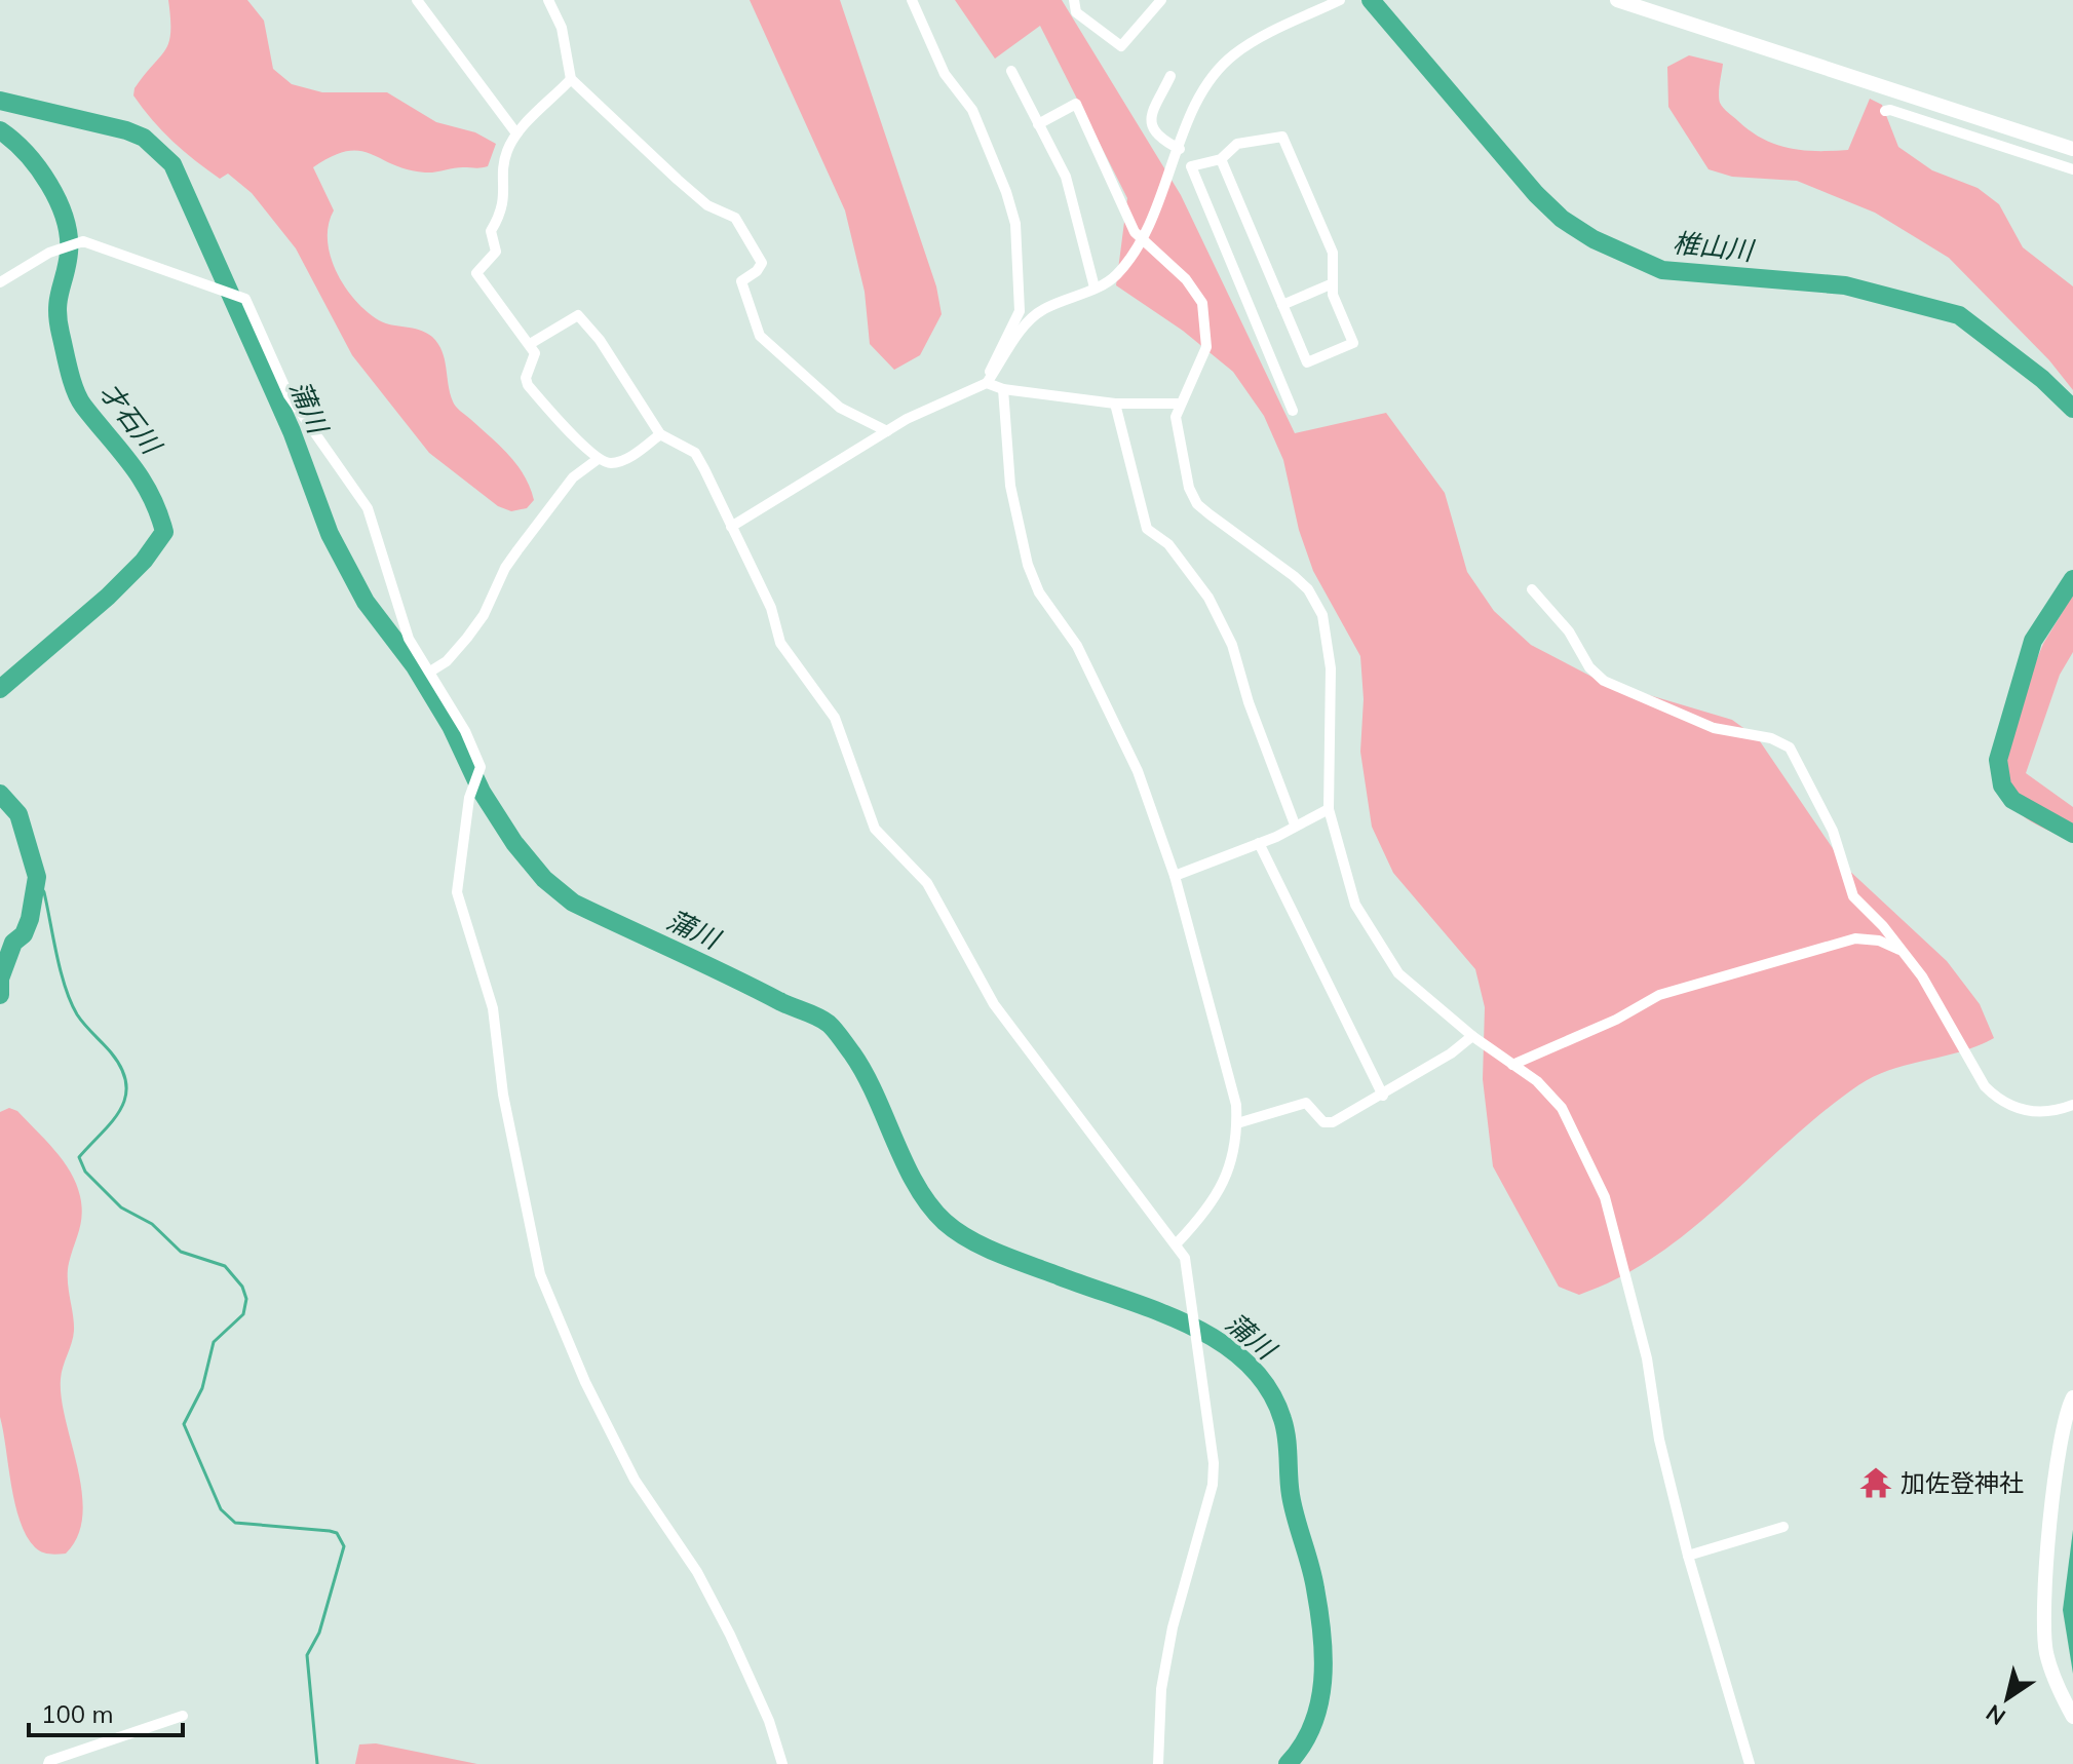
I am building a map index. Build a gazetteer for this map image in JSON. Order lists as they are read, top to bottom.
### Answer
{
  "water": ["椎山川", "蒲川", "才石川"],
  "places": {
    "temple": ["加佐登神社"]
  },
  "scale_bar": "100 m",
  "north": "bottom left"
}
